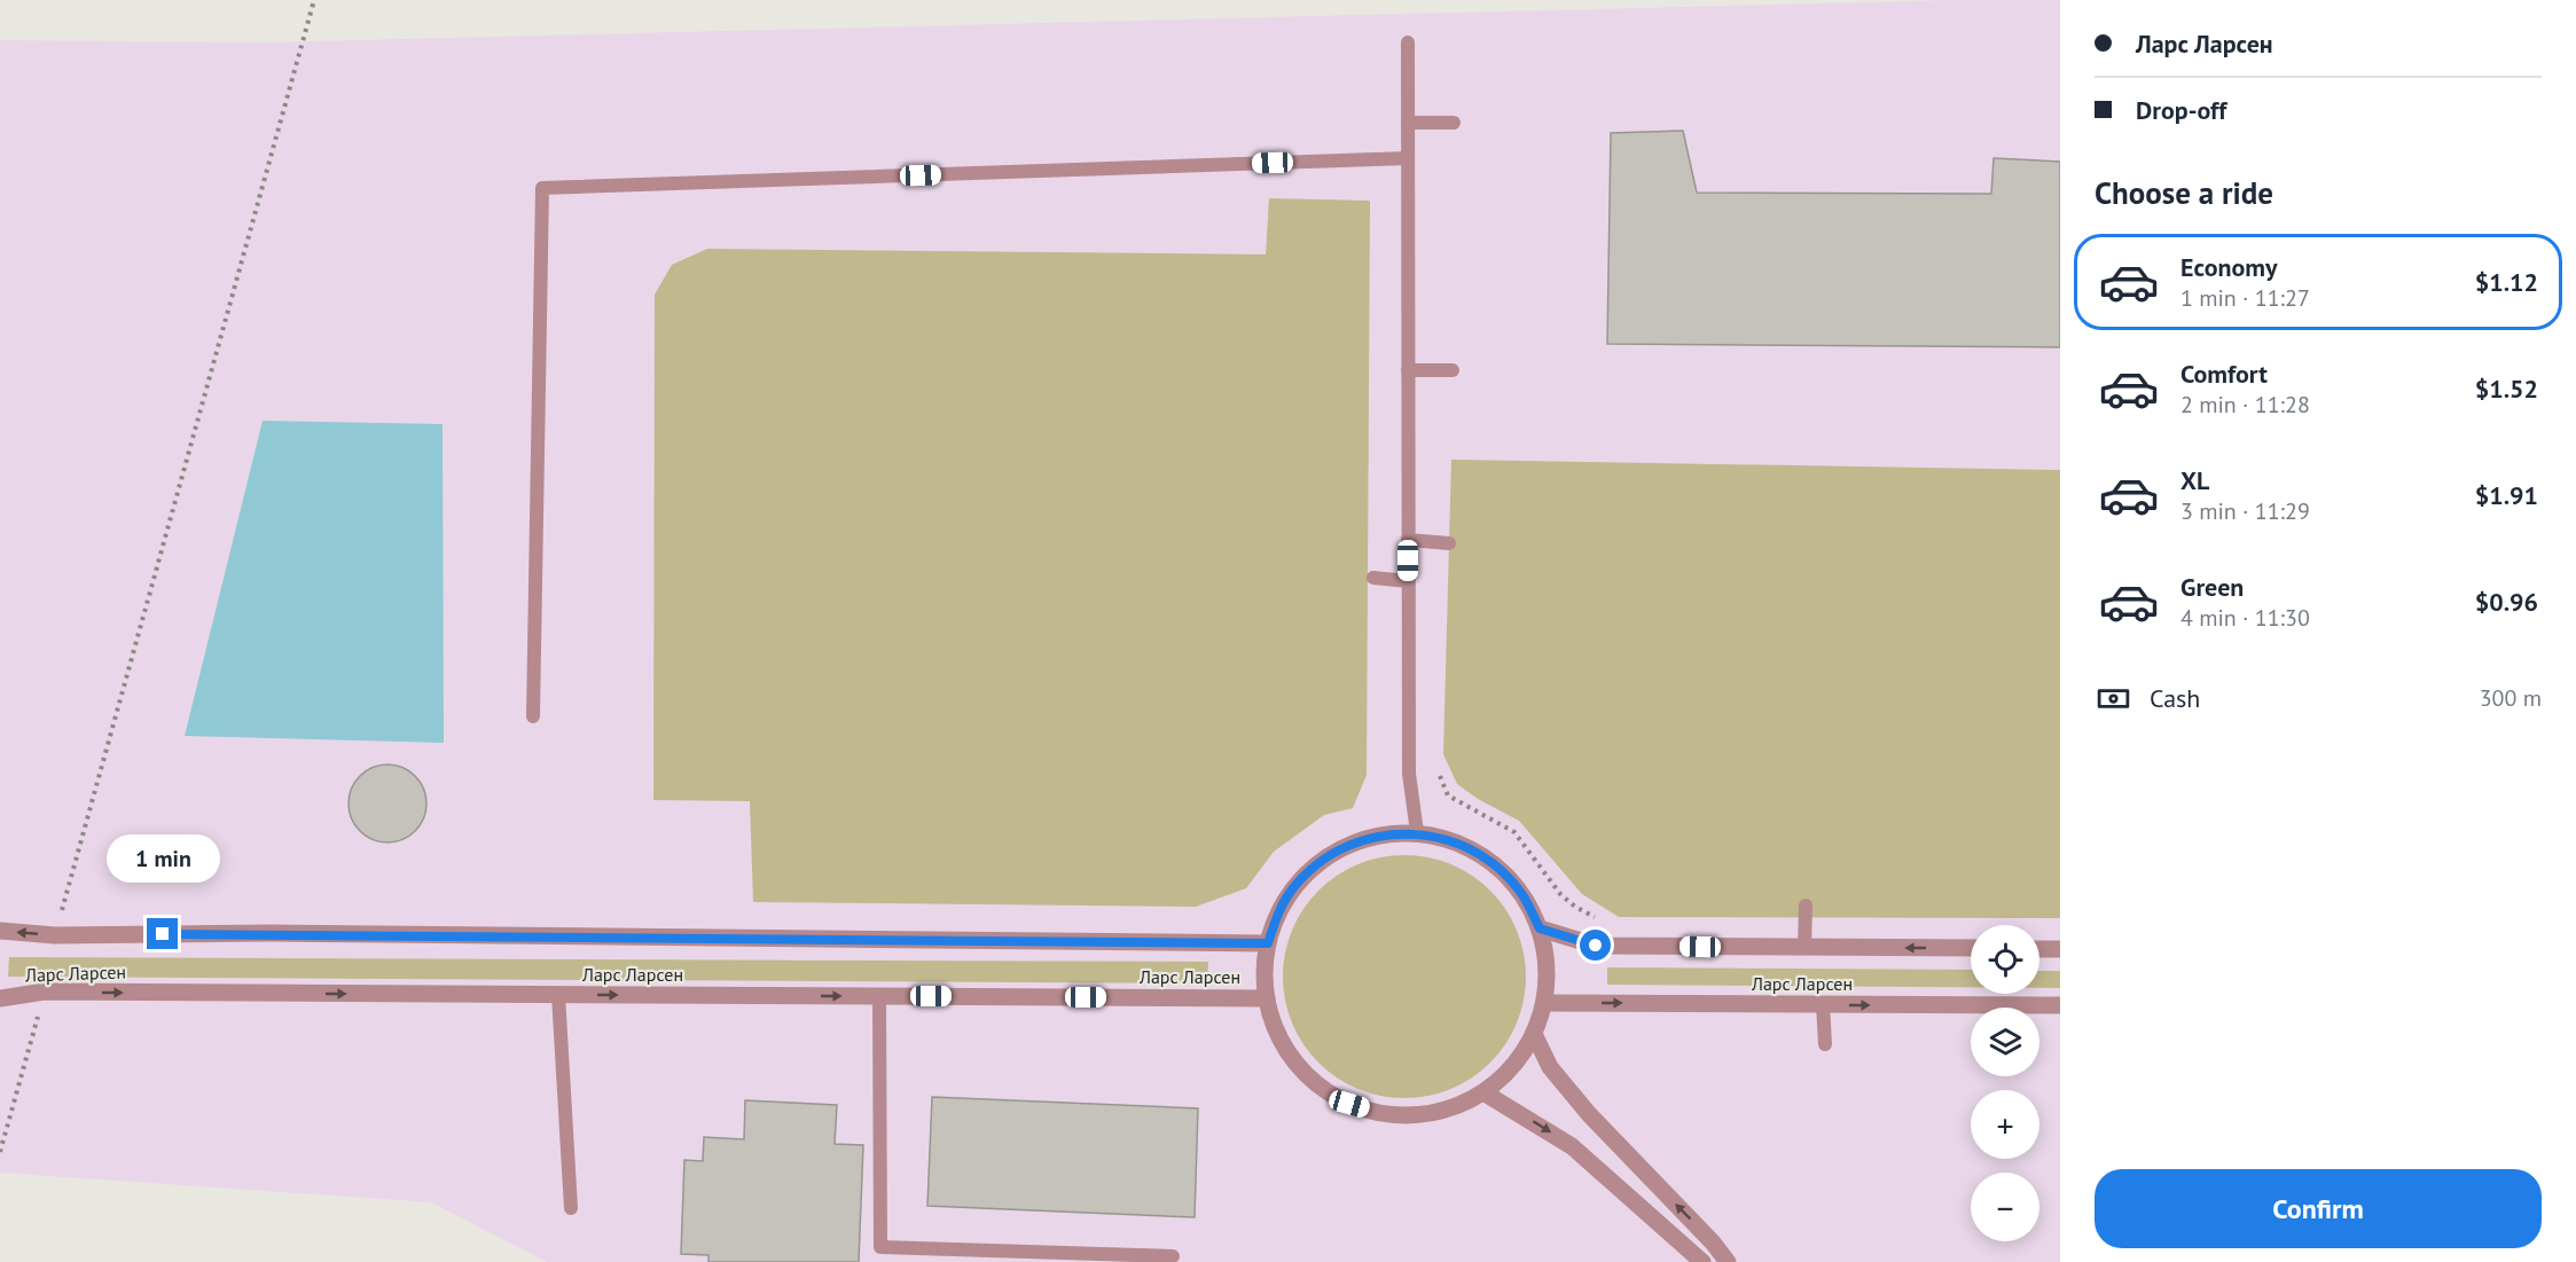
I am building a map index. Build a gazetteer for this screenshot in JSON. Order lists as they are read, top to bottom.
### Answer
{
  "streets": {
    "street": ["Ларс Ларсен"]
  },
  "page": {
    "banner": ["Ларс Ларсен", "Drop-off"],
    "heading": "Choose a ride",
    "list": [
      {
        "name": "Economy",
        "note": "1 min · 11:27",
        "value": "$1.12"
      },
      {
        "name": "Comfort",
        "note": "2 min · 11:28",
        "value": "$1.52"
      },
      {
        "name": "XL",
        "note": "3 min · 11:29",
        "value": "$1.91"
      },
      {
        "name": "Green",
        "note": "4 min · 11:30",
        "value": "$0.96"
      }
    ],
    "pay": ["Cash", "300 m"],
    "bubble": "1 min",
    "map_buttons": ["+", "−"],
    "buttons": "Confirm"
  }
}
